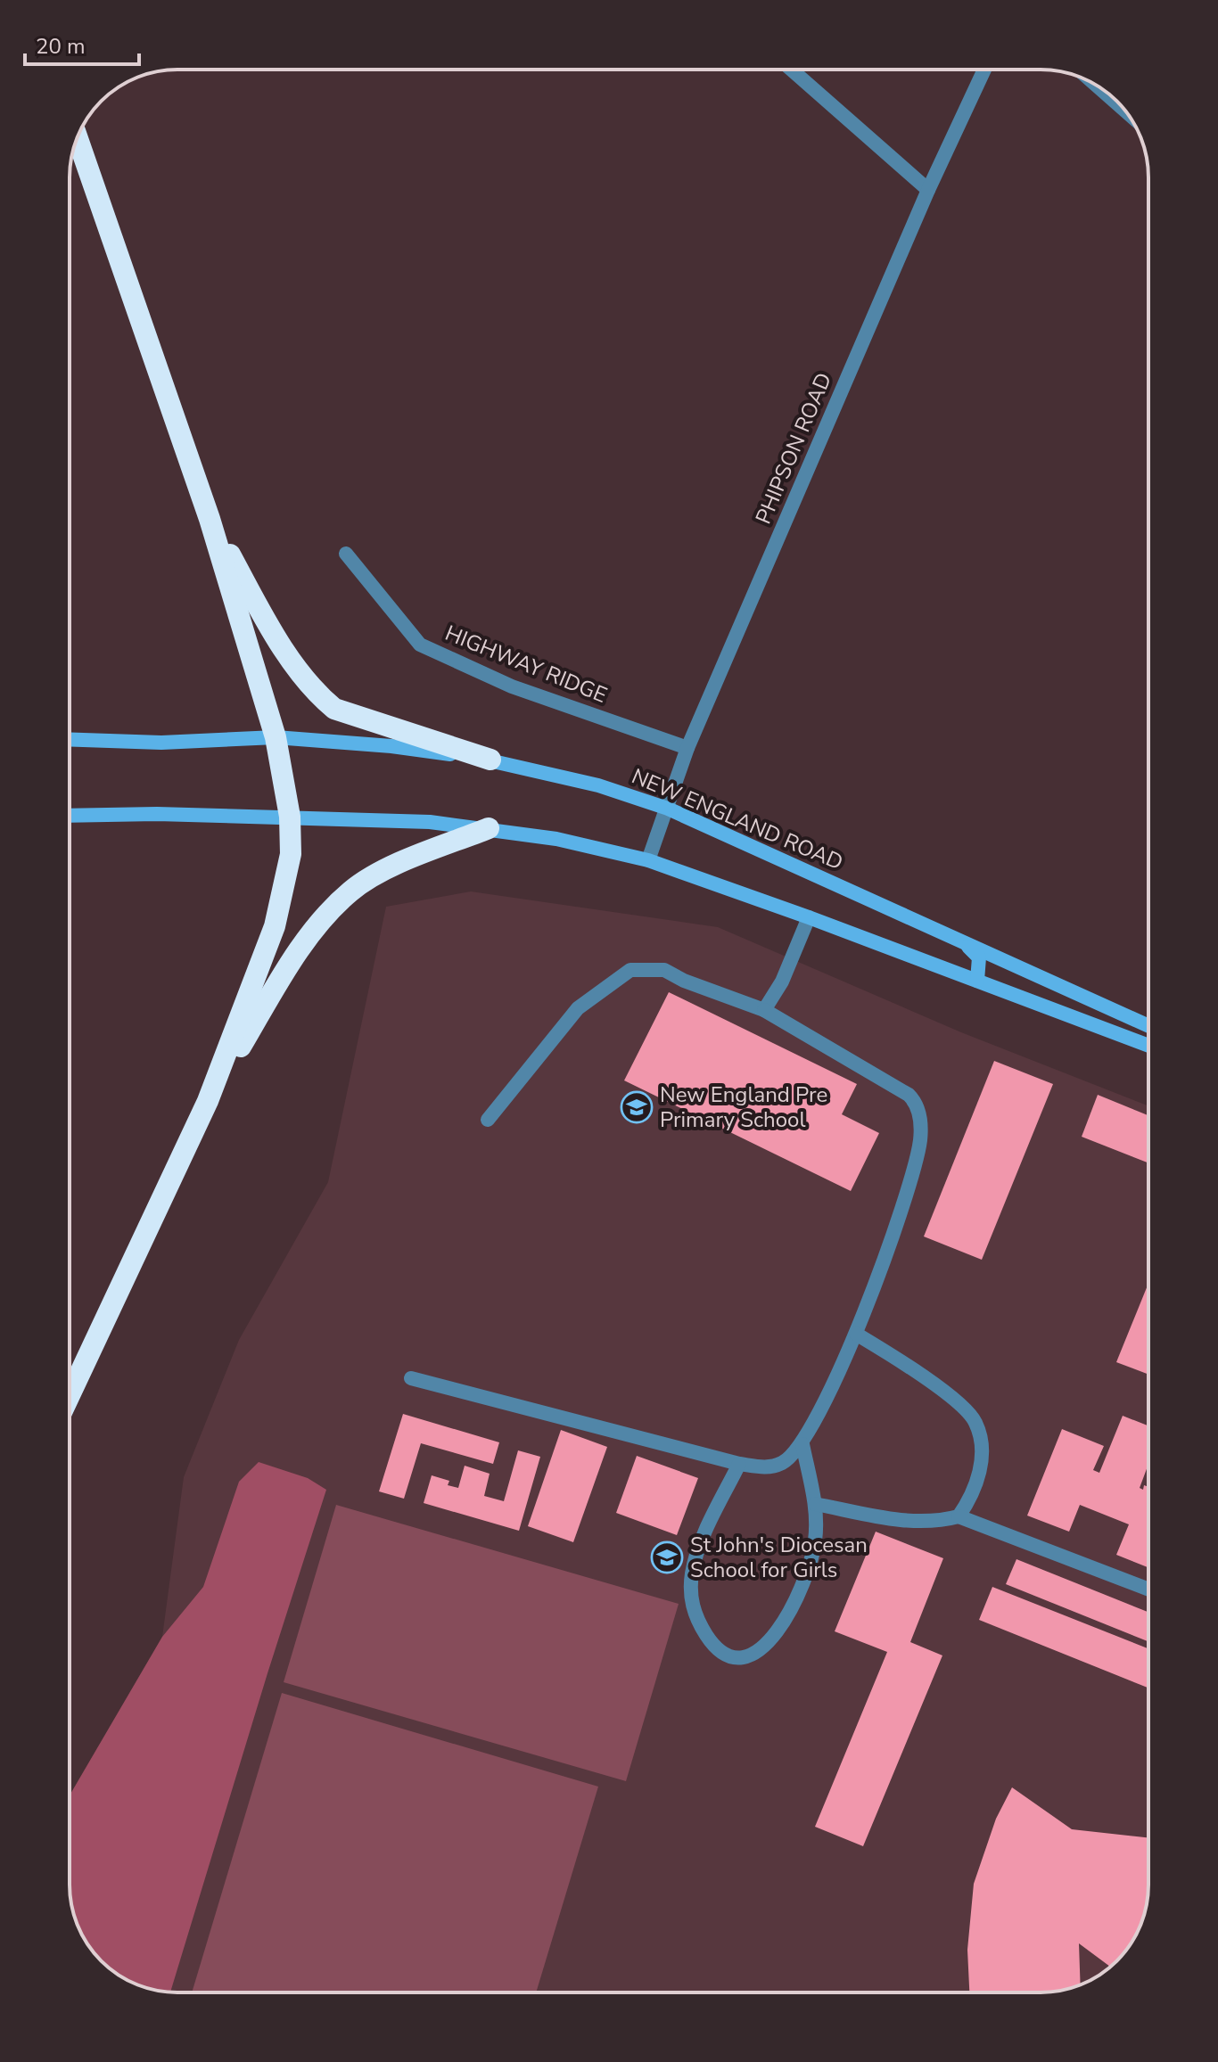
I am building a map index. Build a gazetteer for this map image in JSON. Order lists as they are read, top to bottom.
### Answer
{
  "streets": {
    "street": ["PHIPSON ROAD", "HIGHWAY RIDGE", "NEW ENGLAND ROAD"]
  },
  "crossings": [
    ["PHIPSON ROAD", "HIGHWAY RIDGE"],
    ["PHIPSON ROAD", "NEW ENGLAND ROAD"]
  ],
  "places": {
    "school or university": ["New England Pre Primary School", "St John's Diocesan School for Girls"]
  },
  "scale_bar": "20 m"
}
